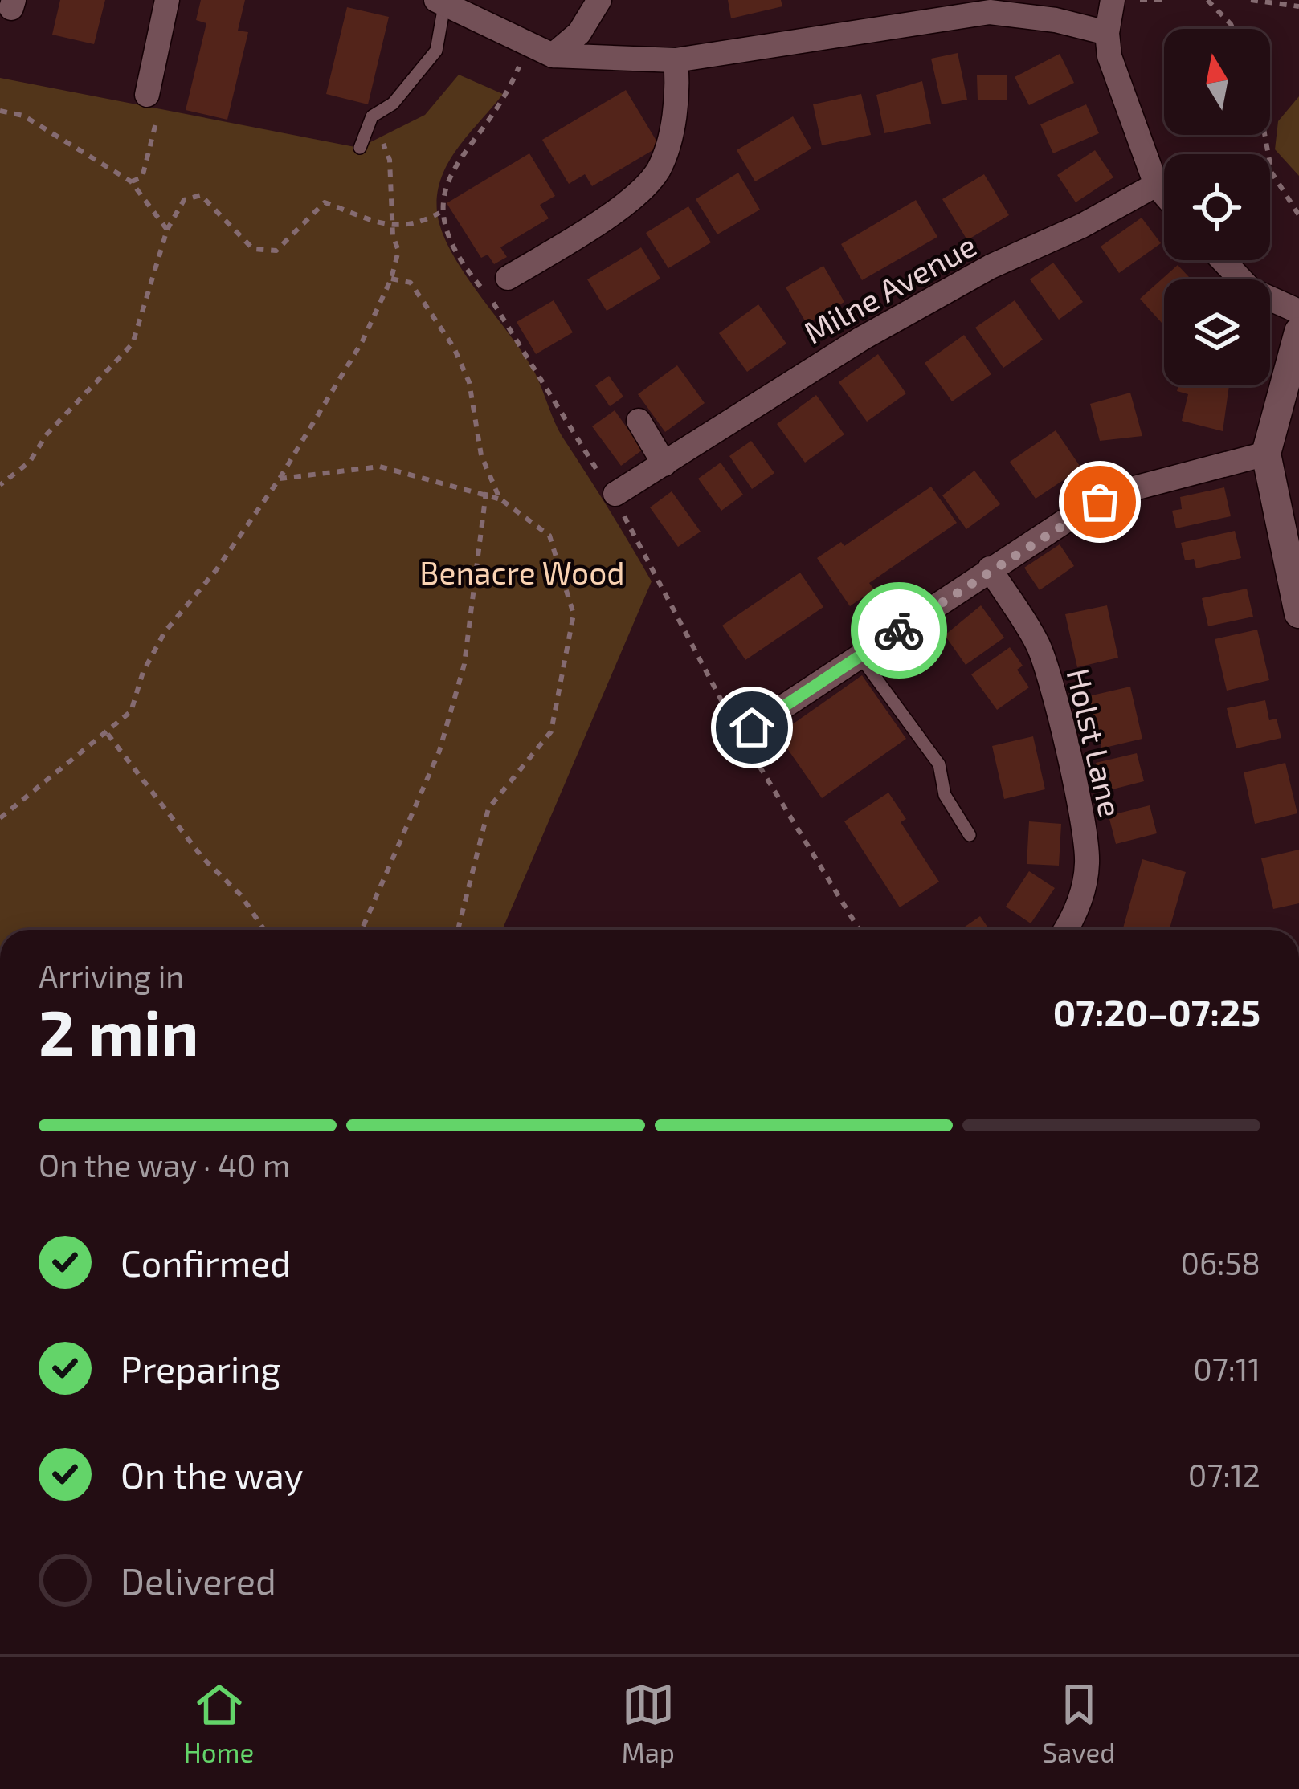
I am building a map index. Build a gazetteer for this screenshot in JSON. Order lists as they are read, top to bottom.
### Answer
{
  "streets": {
    "street": ["Milne Avenue", "Holst Lane"]
  },
  "parks": ["Benacre Wood"],
  "north": "top",
  "page": {
    "heading": ["2 min", "Arriving in", "07:20–07:25"],
    "bar": "On the way · 40 m",
    "list": [
      ["Confirmed", "06:58"],
      ["Preparing", "07:11"],
      ["On the way", "07:12"],
      "Delivered"
    ],
    "tabs": ["Home", "Map", "Saved"]
  }
}
